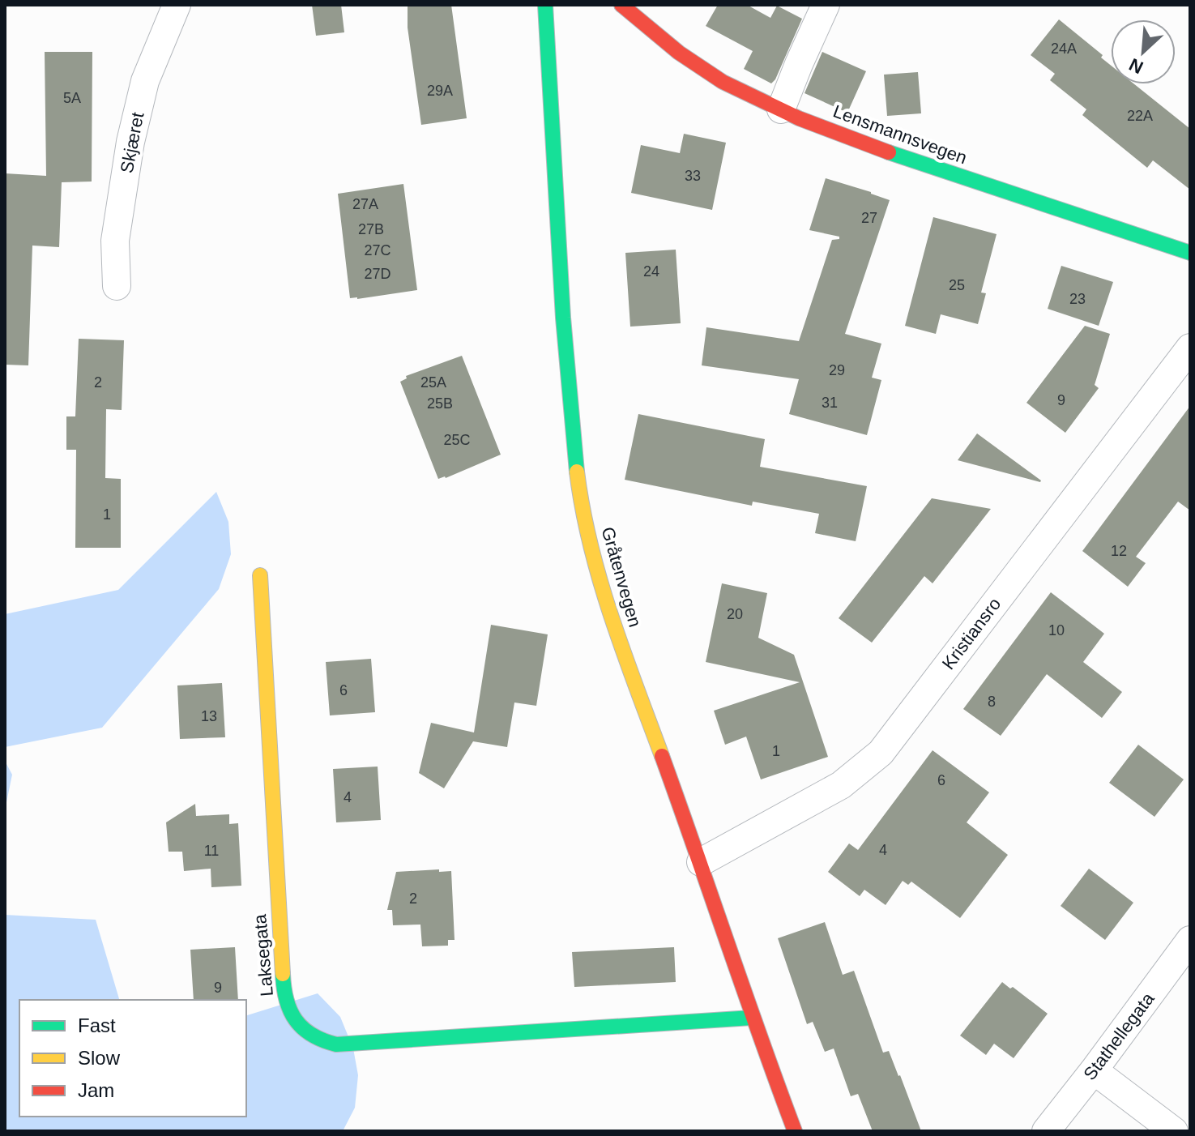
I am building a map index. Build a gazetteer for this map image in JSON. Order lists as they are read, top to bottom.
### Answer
{
  "streets": {
    "street": [
      "Lensmannsvegen",
      "Skjæret",
      "Gråtenvegen",
      "Kristiansro",
      "Laksegata",
      "Stathellegata"
    ]
  },
  "crossings": [
    ["Gråtenvegen", "Kristiansro"],
    ["Gråtenvegen", "Laksegata"]
  ],
  "house_numbers": [
    "24A",
    "29A",
    "5A",
    "22A",
    "33",
    "27A",
    "27",
    "27B",
    "27C",
    "24",
    "27D",
    "25",
    "23",
    "29",
    "2",
    "25A",
    "9",
    "31",
    "25B",
    "25C",
    "1",
    "12",
    "20",
    "10",
    "6",
    "8",
    "13",
    "1",
    "6",
    "4",
    "4",
    "11",
    "2",
    "9"
  ],
  "legend": ["Fast", "Slow", "Jam"],
  "north": "bottom left"
}
